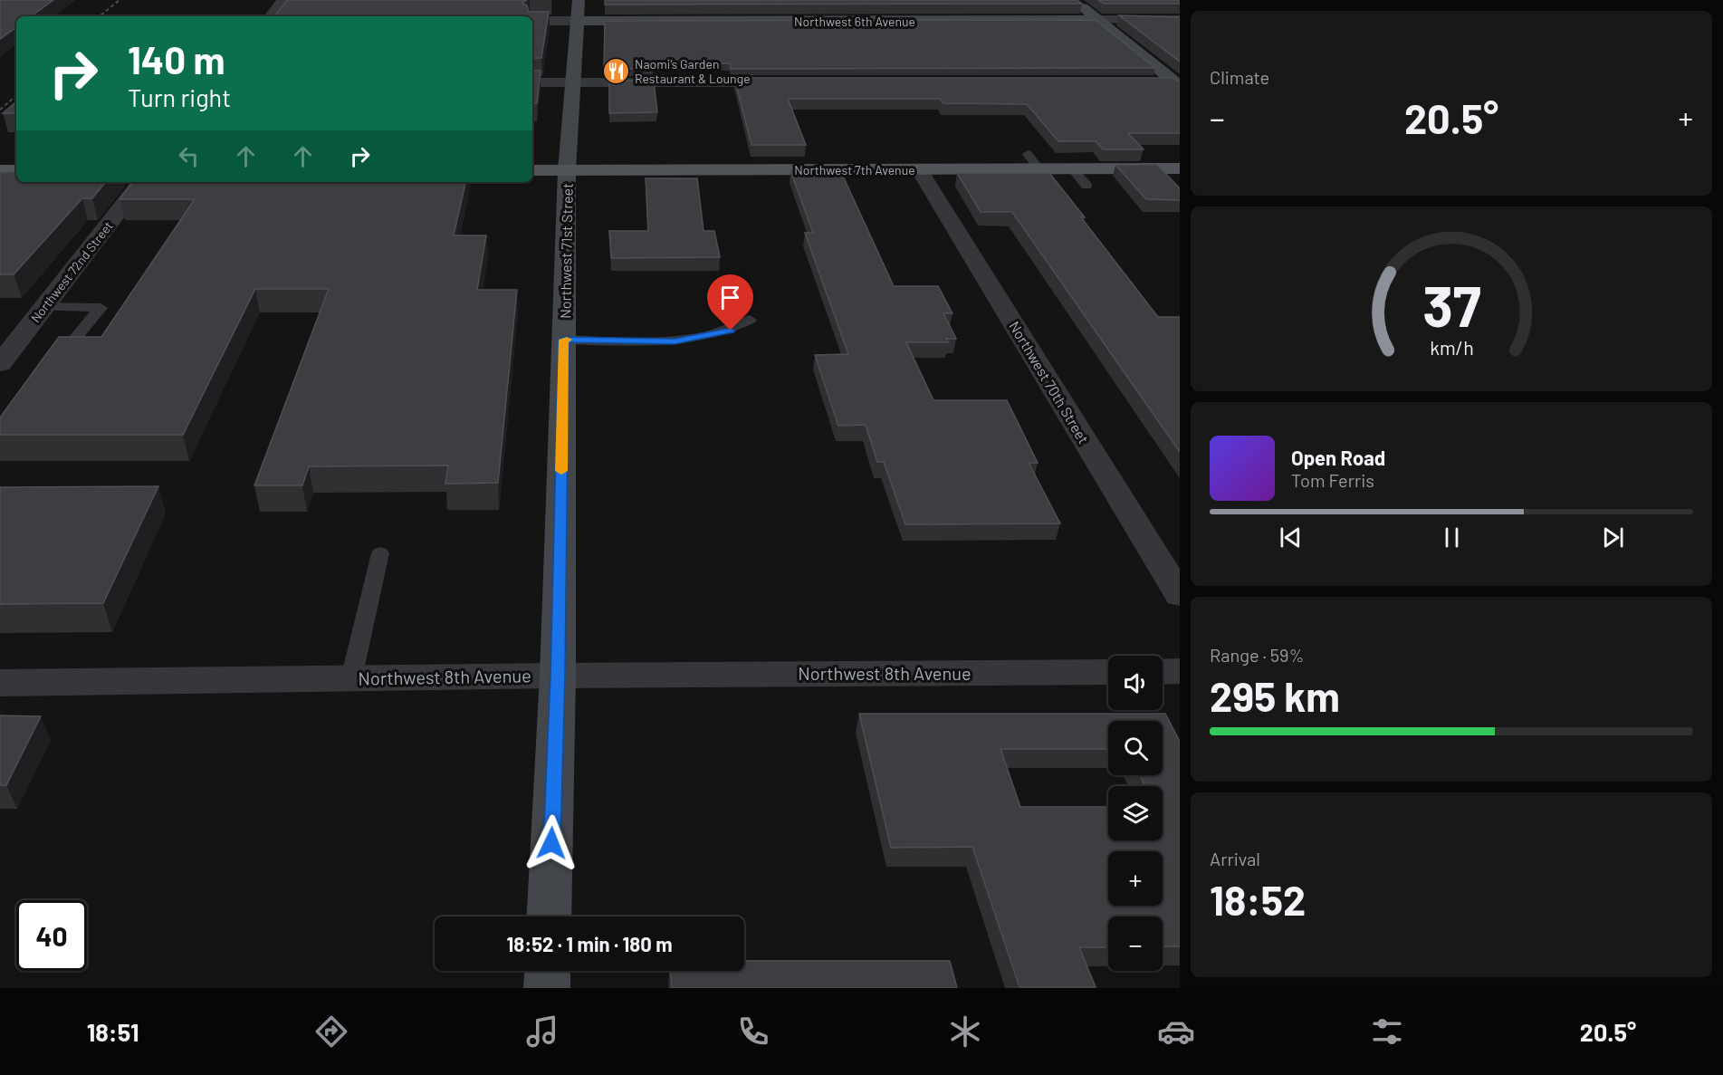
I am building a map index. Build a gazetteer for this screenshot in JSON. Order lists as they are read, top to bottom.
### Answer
{
  "streets": {
    "main road": ["Northwest 7th Avenue"],
    "street": [
      "Northwest 6th Avenue",
      "Northwest 71st Street",
      "Northwest 72nd Street",
      "Northwest 70th Street",
      "Northwest 8th Avenue"
    ]
  },
  "crossings": [
    ["Northwest 6th Avenue", "Northwest 71st Street"],
    ["Northwest 7th Avenue", "Northwest 71st Street"],
    ["Northwest 7th Avenue", "Northwest 70th Street"],
    ["Northwest 71st Street", "Northwest 8th Avenue"]
  ],
  "places": {
    "restaurant": ["Naomi’s Garden Restaurant & Lounge"]
  },
  "page": {
    "tile": [
      "Climate",
      ["Range · 59%", "295 km"],
      ["Arrival", "18:52"]
    ],
    "turn": ["140 m", "Turn right"],
    "heat": ["−", "20.5°", "+"],
    "song": ["Open Road", "Tom Ferris"],
    "map_buttons": ["+", "−"],
    "limit": "40",
    "trip": "18:52 · 1 min · 180 m",
    "tabs": ["18:51", "20.5°"],
    "gauge": ["37", "km/h"]
  }
}
